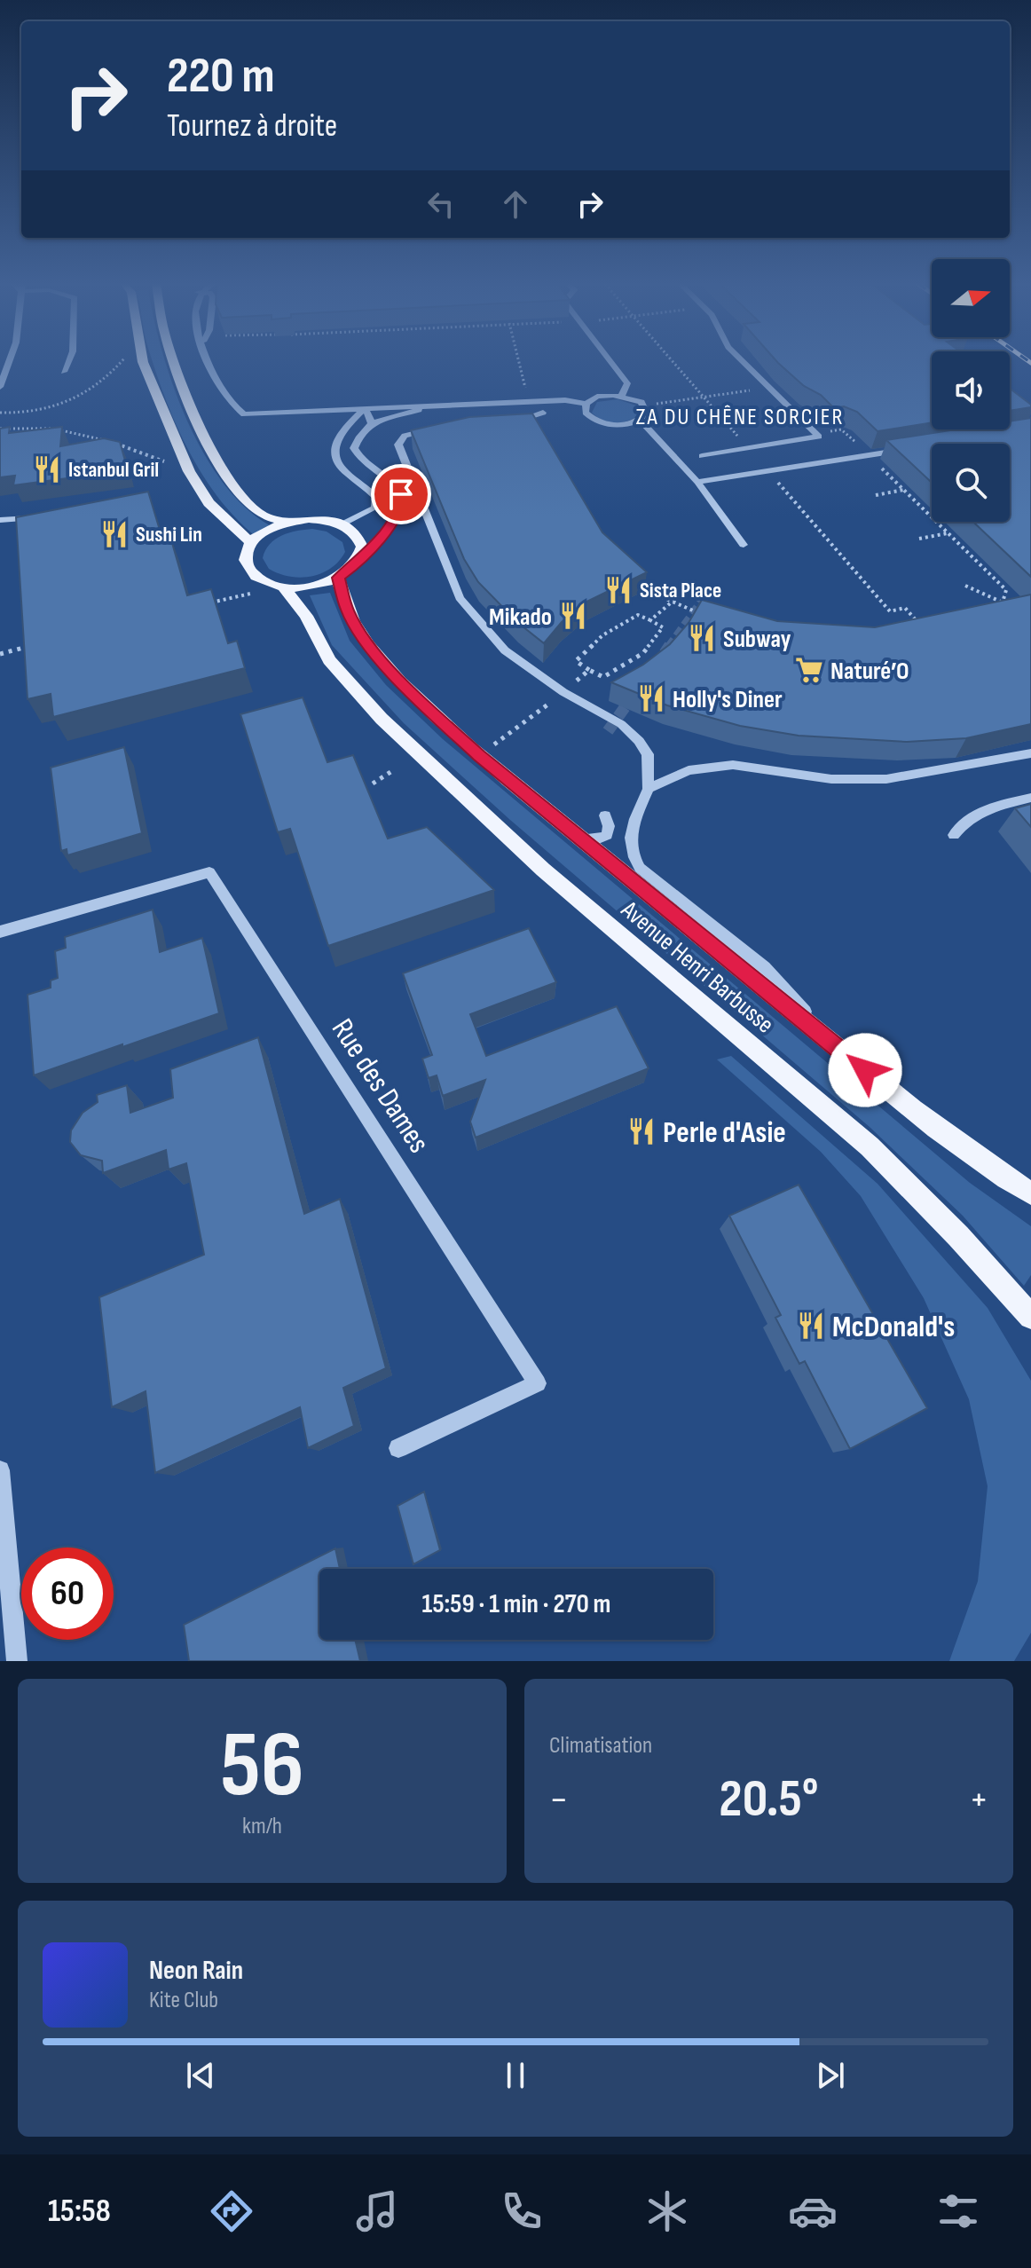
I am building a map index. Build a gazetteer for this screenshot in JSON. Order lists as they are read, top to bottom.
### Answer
{
  "streets": {
    "main road": ["Avenue Henri Barbusse"],
    "street": ["Rue des Dames"]
  },
  "districts": ["ZA DU CHÊNE SORCIER"],
  "places": {
    "restaurant": [
      "Istanbul Gril",
      "Sushi Lin",
      "Sista Place",
      "Mikado",
      "Subway",
      "Holly's Diner",
      "Perle d'Asie",
      "McDonald's"
    ],
    "supermarket": ["Naturé’O"]
  },
  "north": "right",
  "page": {
    "turn": ["220 m", "Tournez à droite"],
    "limit": "60",
    "trip": "15:59 · 1 min · 270 m",
    "tile": [
      ["56", "km/h"],
      "Climatisation"
    ],
    "heat": ["−", "20.5°", "+"],
    "song": ["Neon Rain", "Kite Club"],
    "tabs": "15:58"
  }
}
